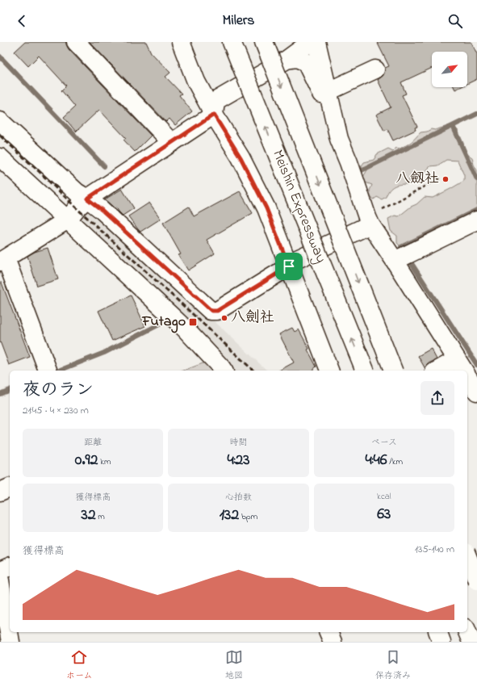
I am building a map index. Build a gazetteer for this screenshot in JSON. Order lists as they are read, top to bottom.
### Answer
{
  "streets": {
    "main road": ["Meishin Expressway"]
  },
  "places": {
    "other": ["八劔社", "八劍社"],
    "transit": ["Futago"]
  },
  "north": "top right",
  "page": {
    "header": "Milers",
    "heading": ["夜のラン", "21:45 · 4 × 230 m"],
    "stats": [
      ["距離", "0.92 km"],
      ["時間", "4:23"],
      ["ペース", "4:46 /km"],
      ["獲得標高", "32 m"],
      ["心拍数", "132 bpm"],
      ["kcal", "63"]
    ],
    "chart": ["獲得標高", "135–140 m"],
    "tabs": ["ホーム", "地図", "保存済み"]
  }
}
